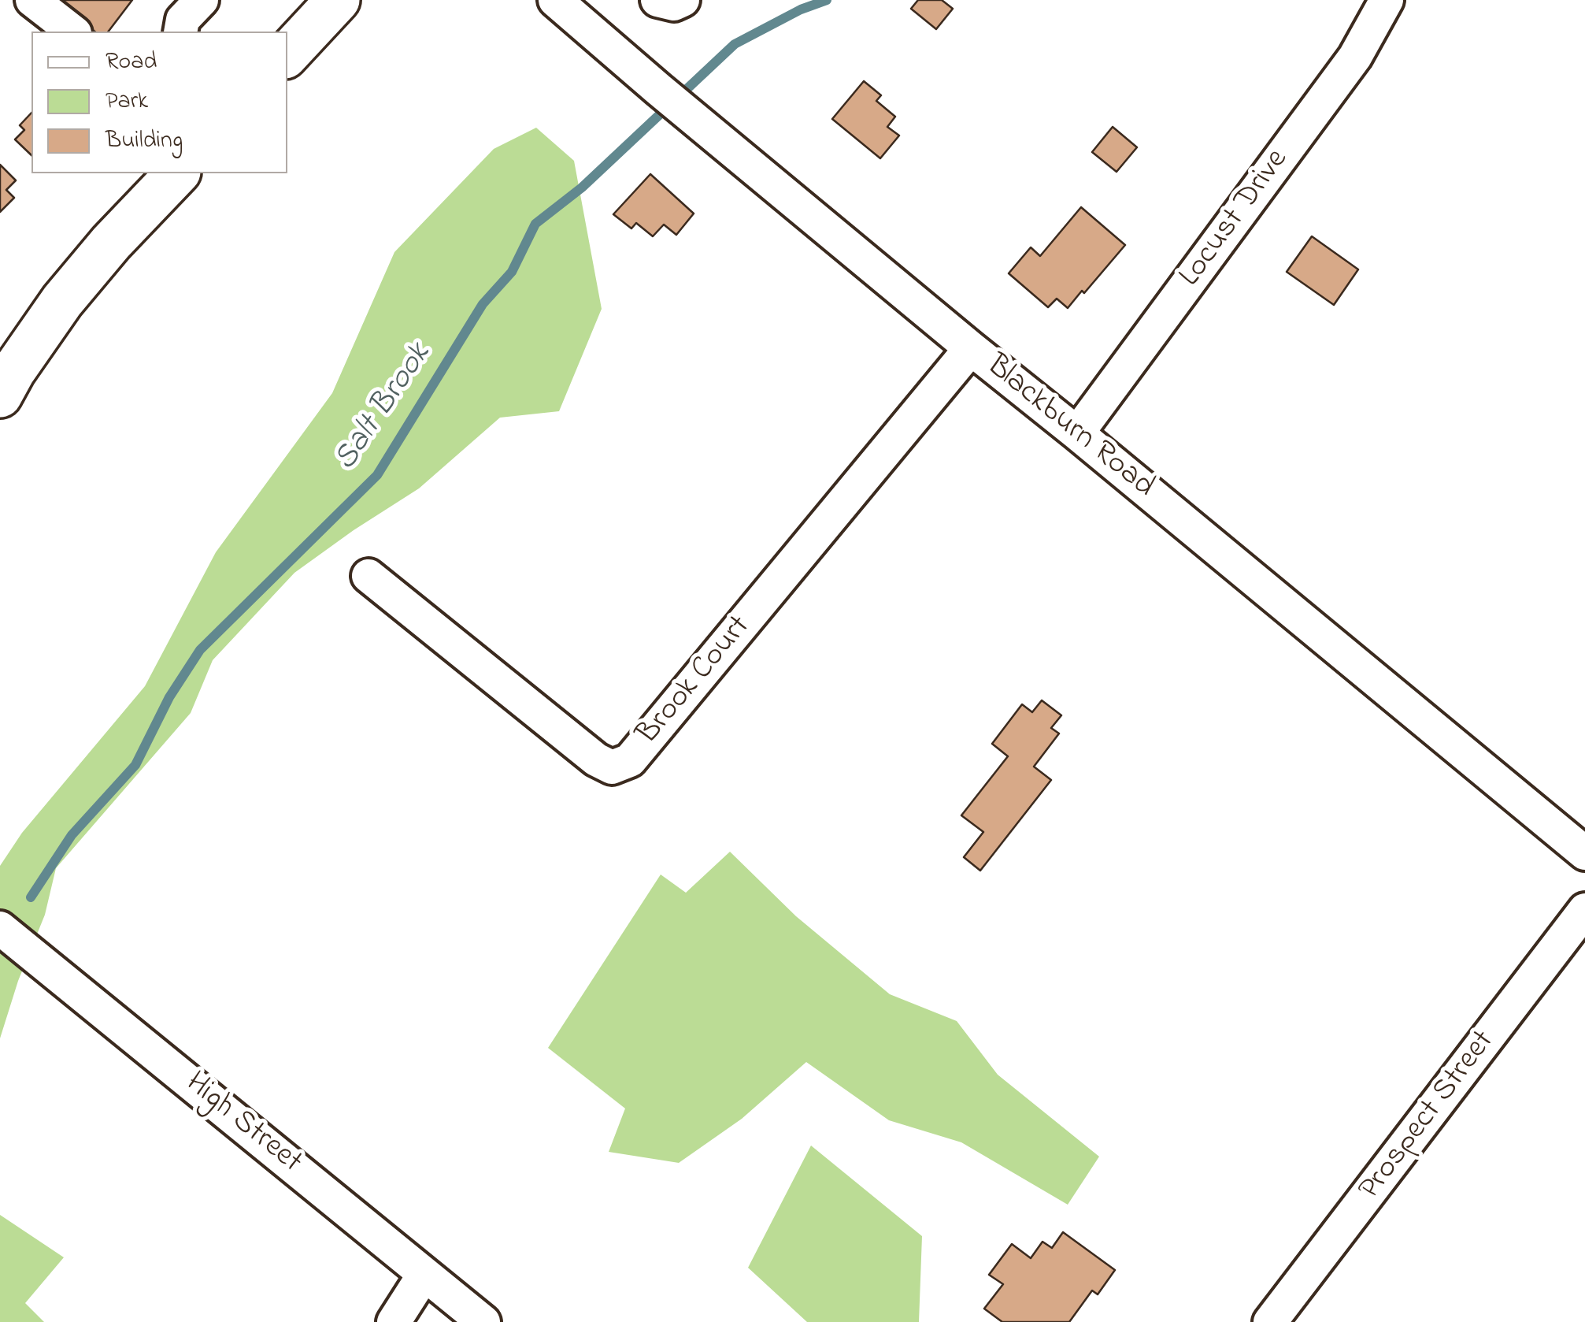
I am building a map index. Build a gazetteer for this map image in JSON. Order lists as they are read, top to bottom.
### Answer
{
  "streets": {
    "street": [
      "Locust Drive",
      "Blackburn Road",
      "Brook Court",
      "Prospect Street",
      "High Street"
    ]
  },
  "crossings": [
    ["Locust Drive", "Blackburn Road"],
    ["Blackburn Road", "Brook Court"]
  ],
  "water": ["Salt Brook"],
  "legend": ["Road", "Park", "Building"]
}
